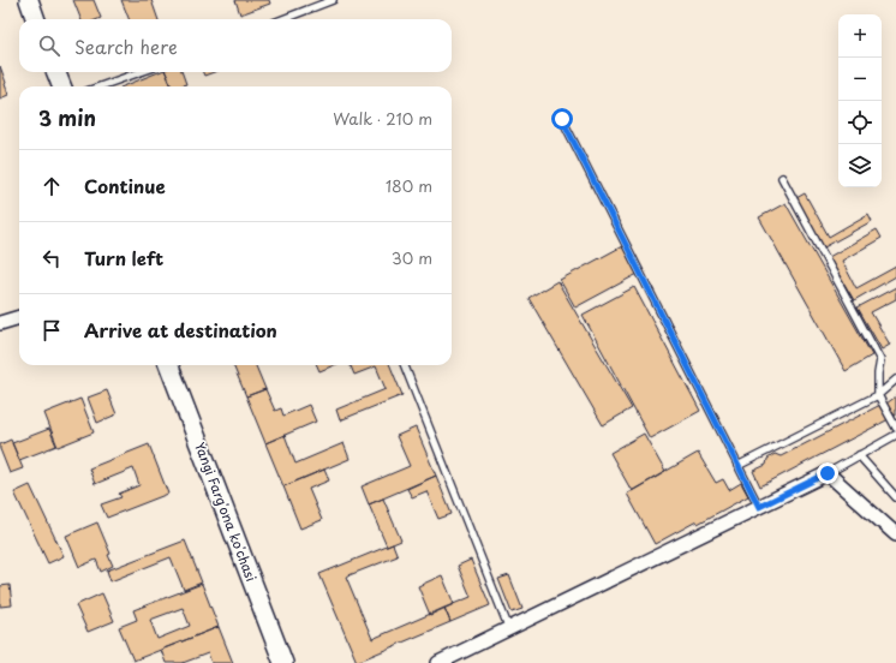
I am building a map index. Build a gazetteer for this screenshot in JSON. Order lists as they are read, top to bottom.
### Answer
{
  "streets": {
    "main road": ["Yangi Fargʻona koʻchasi"]
  },
  "page": {
    "map_buttons": ["+", "−"],
    "search": "Search here",
    "heading": ["3 min", "Walk · 210 m"],
    "list": [
      ["Continue", "180 m"],
      ["Turn left", "30 m"],
      "Arrive at destination"
    ]
  }
}
